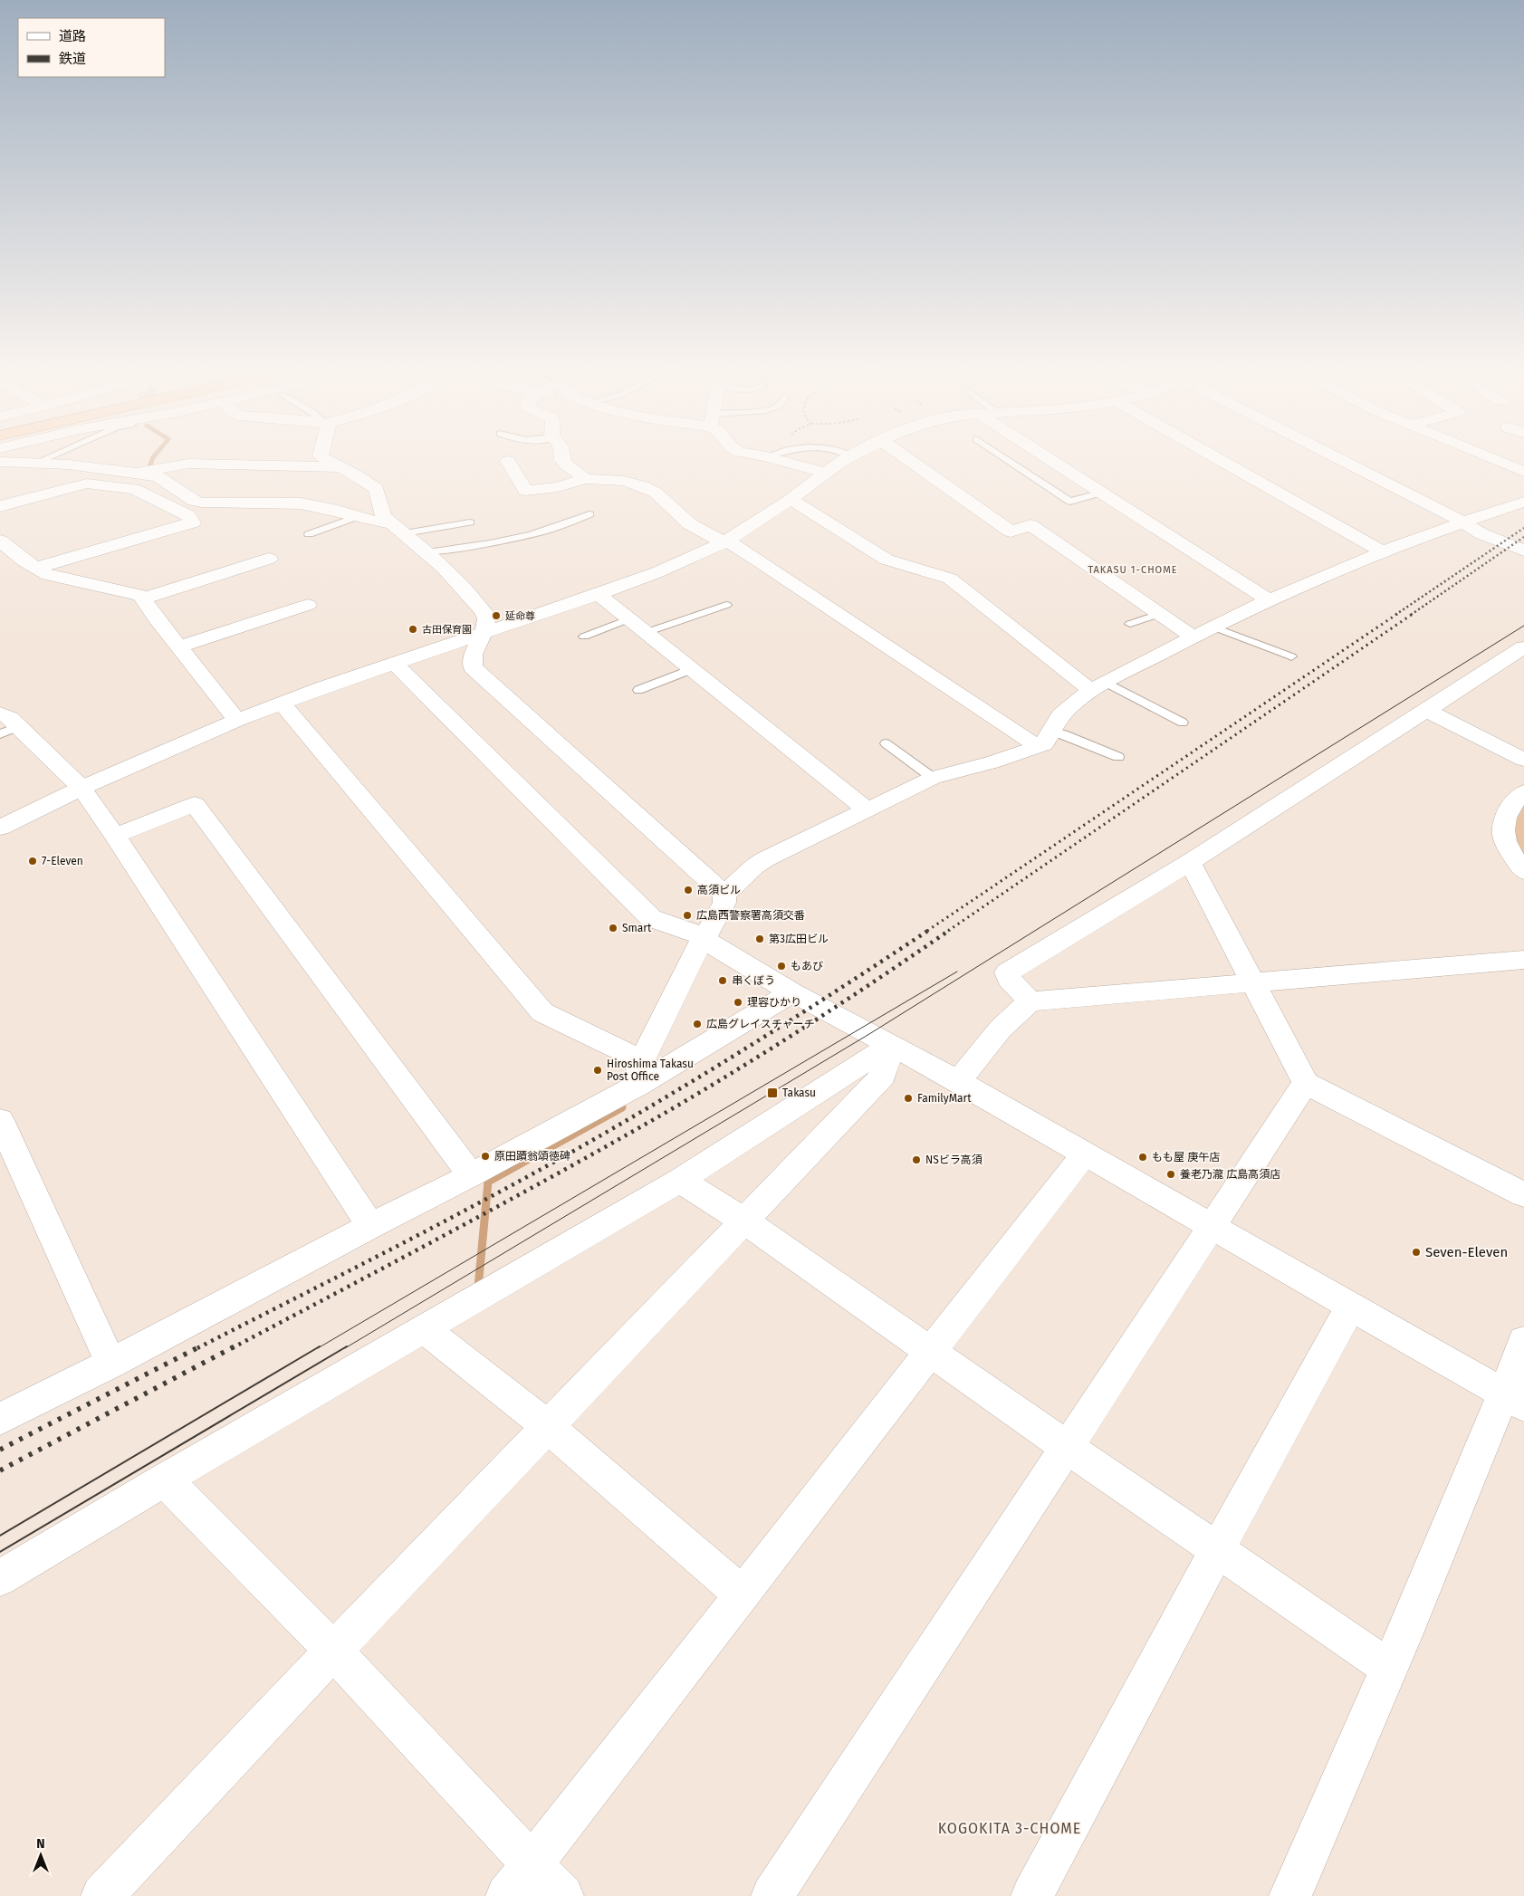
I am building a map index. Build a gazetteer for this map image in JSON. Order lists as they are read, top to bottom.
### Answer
{
  "districts": ["TAKASU 1-CHOME", "KOGOKITA 3-CHOME"],
  "places": {
    "other": [
      "延命尊",
      "古田保育園",
      "7-Eleven",
      "高須ビル",
      "広島西警察署高須交番",
      "Smart",
      "第3広田ビル",
      "もあび",
      "串くぼう",
      "理容ひかり",
      "広島グレイスチャーチ",
      "Hiroshima Takasu Post Office",
      "FamilyMart",
      "原田蹟翁頌徳碑",
      "もも屋 庚午店",
      "NSビラ高須",
      "養老乃瀧 広島高須店",
      "Seven-Eleven"
    ],
    "transit": ["Takasu"]
  },
  "legend": ["道路", "鉄道"],
  "north": "top"
}
